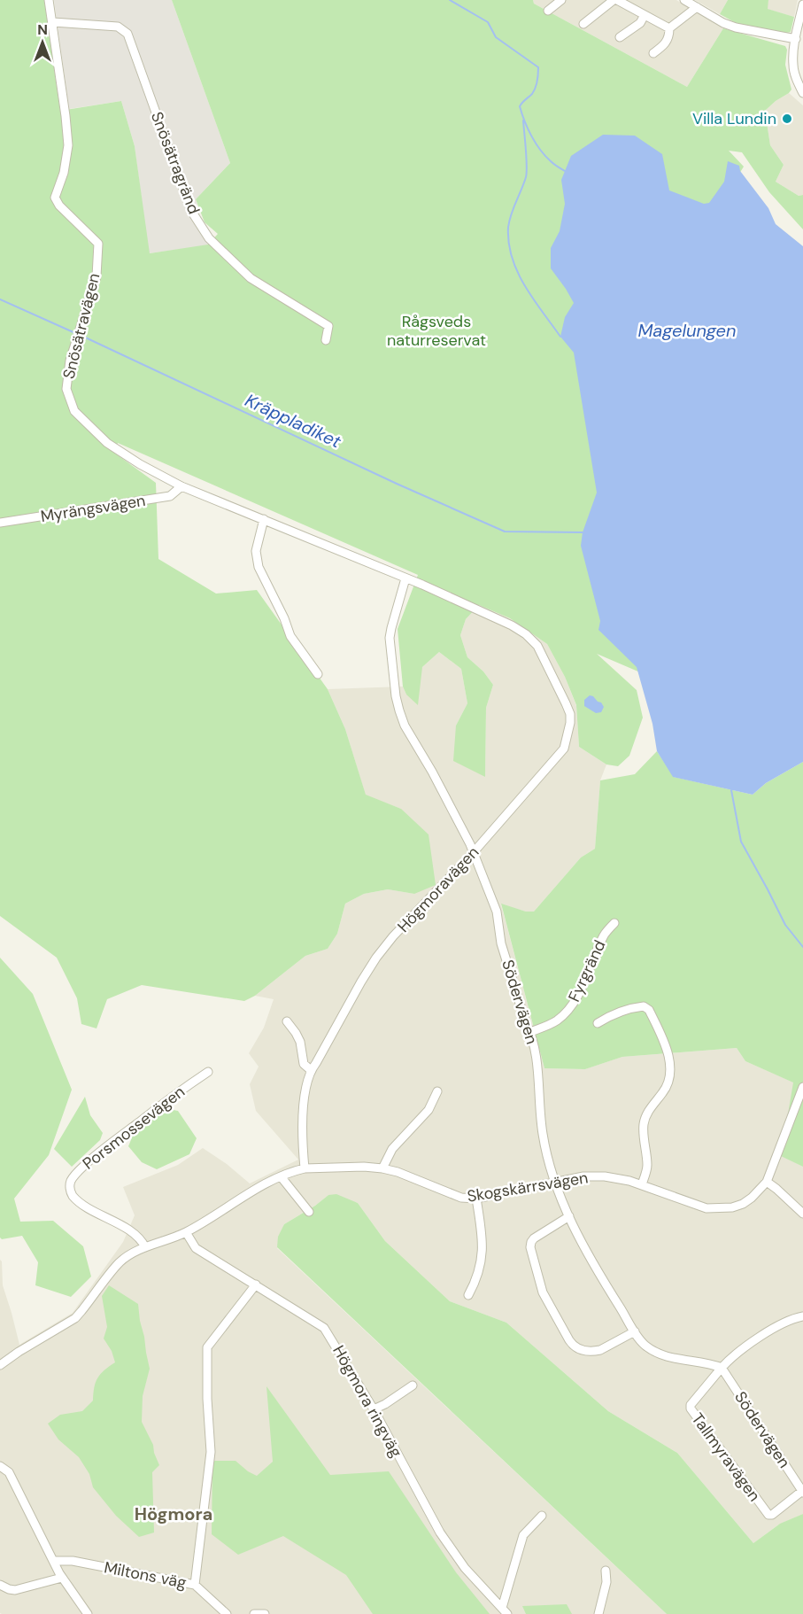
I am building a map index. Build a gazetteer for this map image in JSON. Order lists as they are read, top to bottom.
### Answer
{
  "streets": {
    "street": [
      "Snösätragränd",
      "Snösätravägen",
      "Myrängsvägen",
      "Högmoravägen",
      "Fyrgränd",
      "Södervägen",
      "Porsmossevägen",
      "Skogskärrsvägen",
      "Högmora ringväg",
      "Tallmyravägen",
      "Miltons väg"
    ]
  },
  "crossings": [
    ["Snösätragränd", "Snösätravägen"],
    ["Snösätravägen", "Myrängsvägen"],
    ["Snösätravägen", "Högmoravägen"],
    ["Myrängsvägen", "Högmoravägen"],
    ["Högmoravägen", "Södervägen"],
    ["Högmoravägen", "Skogskärrsvägen"],
    ["Fyrgränd", "Södervägen"],
    ["Södervägen", "Skogskärrsvägen"],
    ["Södervägen", "Tallmyravägen"]
  ],
  "districts": ["Högmora"],
  "water": ["Magelungen", "Kräppladiket"],
  "parks": ["Rågsveds naturreservat"],
  "places": ["Villa Lundin"],
  "north": "top"
}
